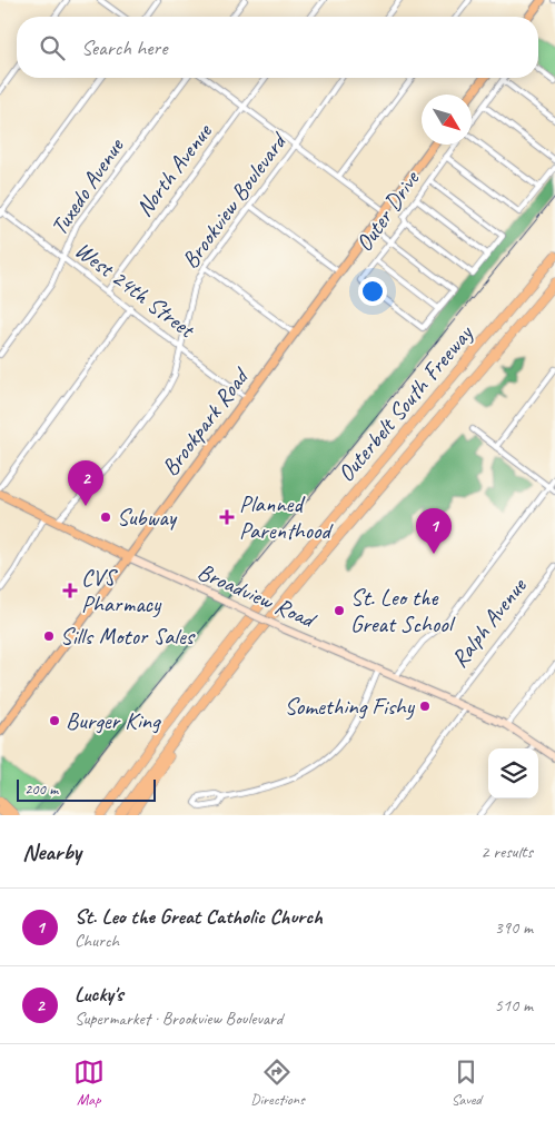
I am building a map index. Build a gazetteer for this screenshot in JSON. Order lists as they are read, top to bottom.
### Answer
{
  "streets": {
    "highway": ["Outerbelt South Freeway"],
    "main road": ["Brookpark Road", "Broadview Road"],
    "street": [
      "North Avenue",
      "Tuxedo Avenue",
      "Brookview Boulevard",
      "Outer Drive",
      "West 24th Street",
      "Ralph Avenue"
    ]
  },
  "crossings": [
    ["North Avenue", "West 24th Street"],
    ["Tuxedo Avenue", "West 24th Street"],
    ["Brookview Boulevard", "West 24th Street"],
    ["Brookview Boulevard", "Broadview Road"],
    ["West 24th Street", "Brookpark Road"],
    ["Brookpark Road", "Broadview Road"],
    ["Broadview Road", "Ralph Avenue"]
  ],
  "places": {
    "other": [
      "Subway",
      "St. Leo the Great School",
      "Sills Motor Sales",
      "Something Fishy",
      "Burger King"
    ],
    "health": ["Planned Parenthood", "CVS Pharmacy"]
  },
  "scale_bar": "200 m",
  "north": "bottom right",
  "page": {
    "search": "Search here",
    "pins": ["2", "1"],
    "scale": "200 m",
    "heading": ["Nearby", "2 results"],
    "list": [
      {
        "mark": "1",
        "name": "St. Leo the Great Catholic Church",
        "note": "Church",
        "value": "390 m"
      },
      {
        "mark": "2",
        "name": "Lucky's",
        "note": "Supermarket · Brookview Boulevard",
        "value": "510 m"
      }
    ],
    "nav": ["Map", "Directions", "Saved"]
  }
}
